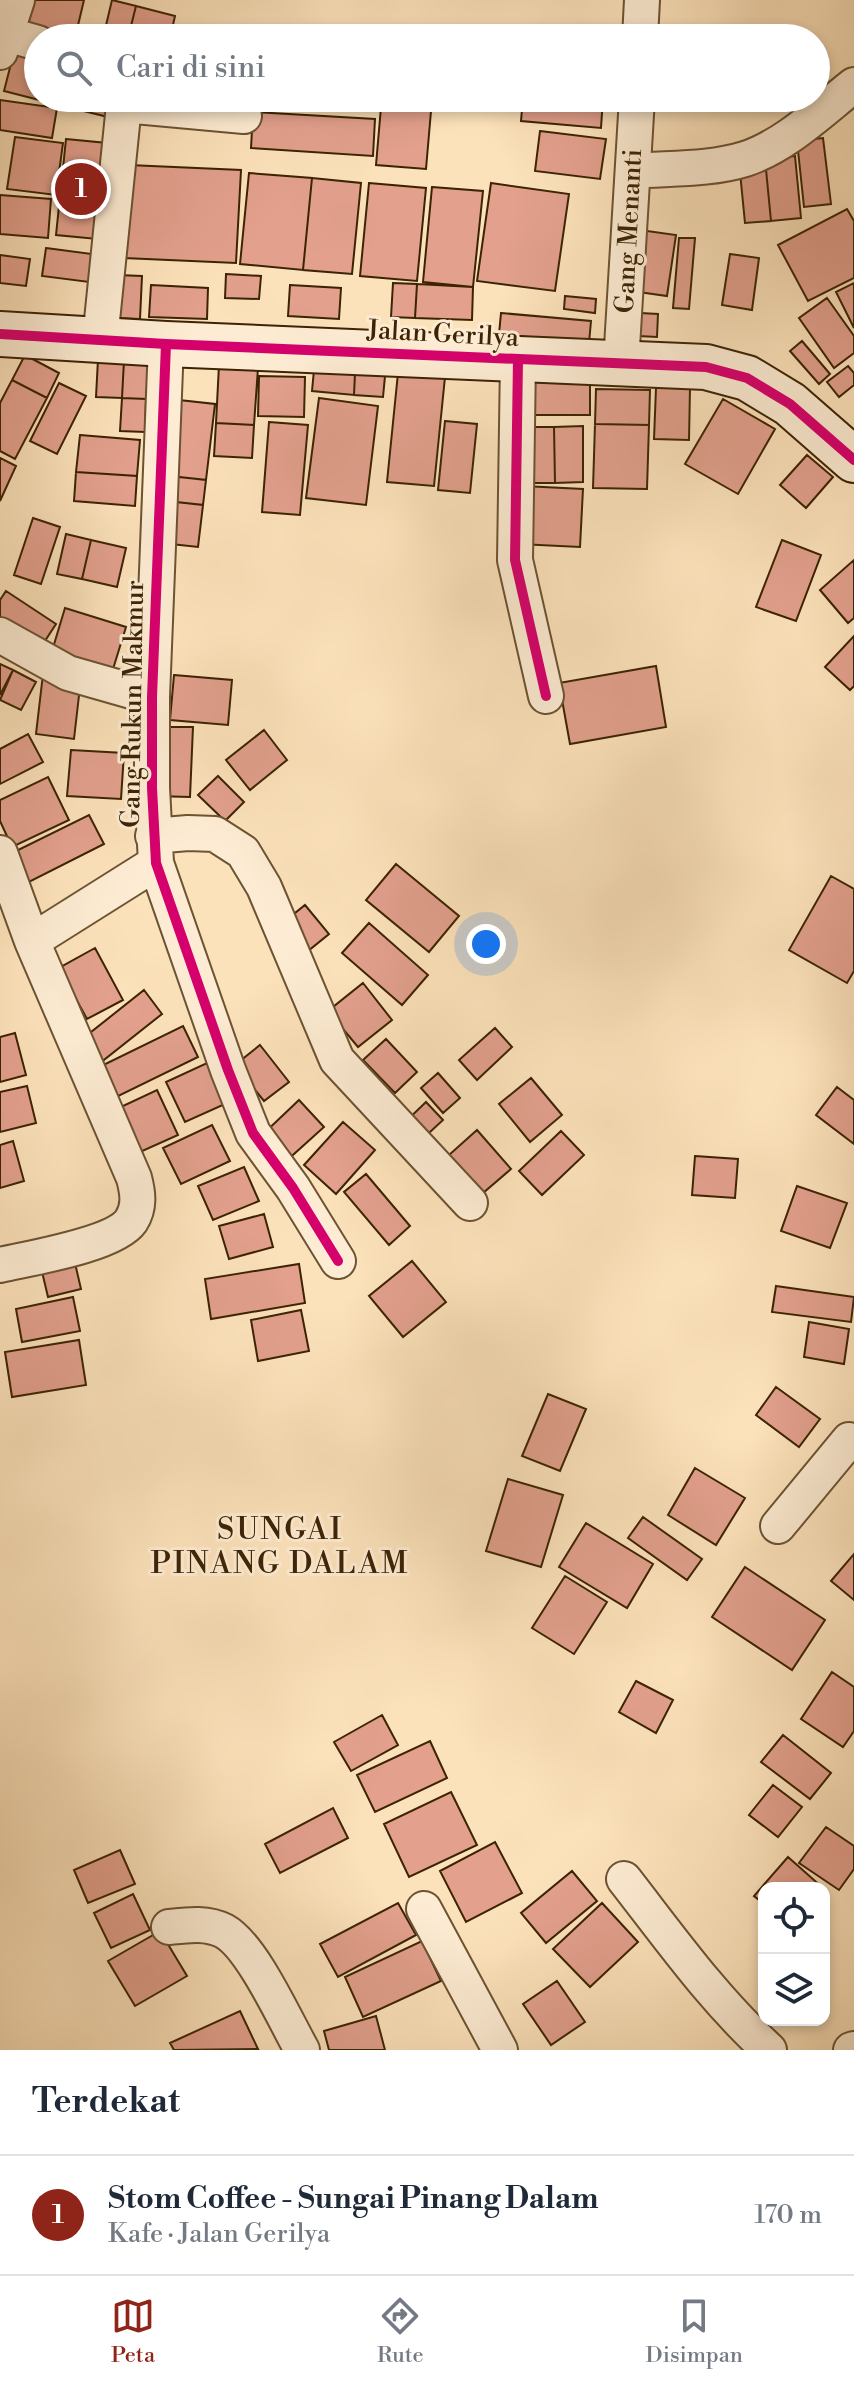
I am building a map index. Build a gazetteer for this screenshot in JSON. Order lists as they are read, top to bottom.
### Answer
{
  "streets": {
    "street": ["Gang Menanti", "Jalan Gerilya", "Gang Rukun Makmur"]
  },
  "crossings": [
    ["Gang Menanti", "Jalan Gerilya"],
    ["Jalan Gerilya", "Gang Rukun Makmur"]
  ],
  "districts": ["SUNGAI PINANG DALAM"],
  "page": {
    "search": "Cari di sini",
    "pins": "1",
    "heading": "Terdekat",
    "list": [
      {
        "mark": "1",
        "name": "Stom Coffee - Sungai Pinang Dalam",
        "note": "Kafe · Jalan Gerilya",
        "value": "170 m"
      }
    ],
    "nav": ["Peta", "Rute", "Disimpan"]
  }
}
